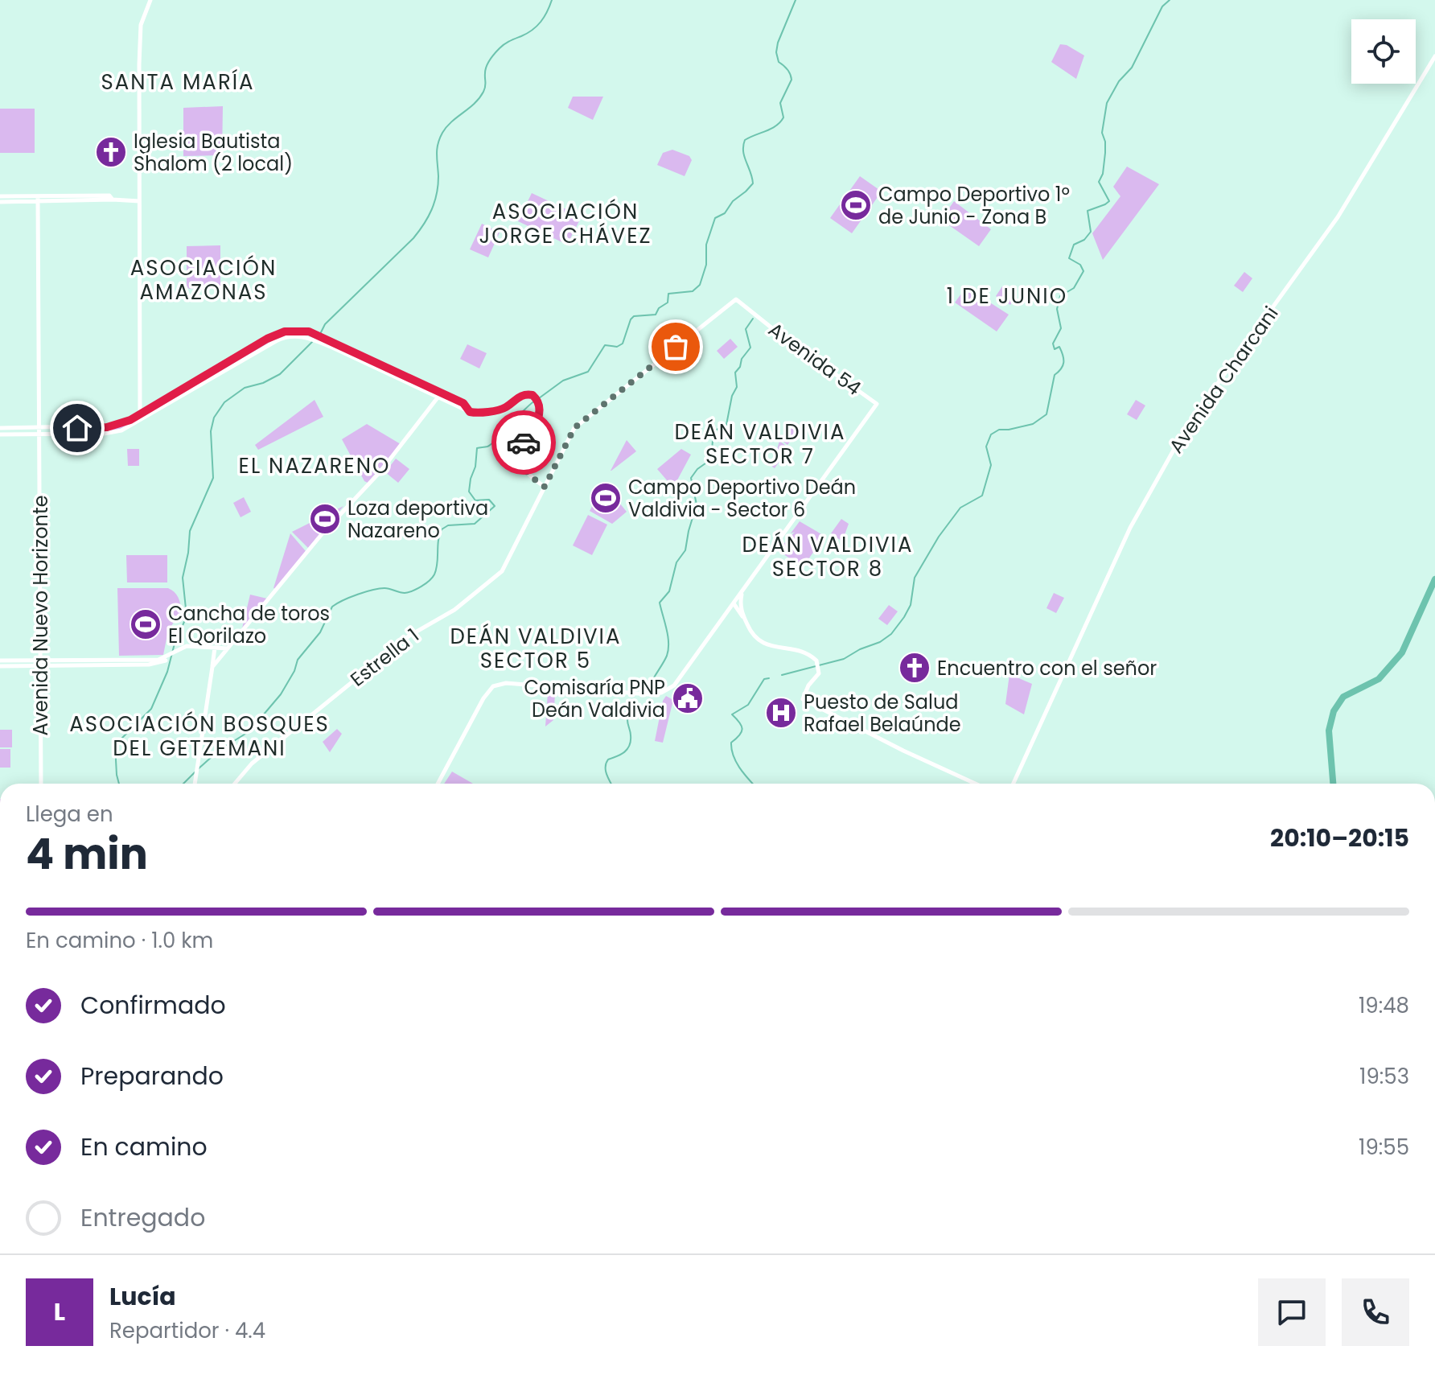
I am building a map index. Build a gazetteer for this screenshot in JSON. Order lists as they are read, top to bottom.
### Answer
{
  "streets": {
    "street": [
      "Avenida 54",
      "Avenida Charcani",
      "Avenida Nuevo Horizonte",
      "Estrella 1"
    ]
  },
  "crossings": [
    ["Avenida 54", "Estrella 1"]
  ],
  "districts": [
    "SANTA MARÍA",
    "ASOCIACIÓN JORGE CHÁVEZ",
    "ASOCIACIÓN AMAZONAS",
    "1 DE JUNIO",
    "DEÁN VALDIVIA SECTOR 7",
    "EL NAZARENO",
    "DEÁN VALDIVIA SECTOR 8",
    "DEÁN VALDIVIA SECTOR 5",
    "ASOCIACIÓN BOSQUES DEL GETZEMANI"
  ],
  "places": {
    "church": ["Iglesia Bautista Shalom (2 local)", "Encuentro con el señor"],
    "sports": [
      "Campo Deportivo 1º de Junio - Zona B",
      "Campo Deportivo Deán Valdivia - Sector 6",
      "Loza deportiva Nazareno",
      "Cancha de toros El Qorilazo"
    ],
    "public building": ["Comisaría PNP Deán Valdivia"],
    "hospital": ["Puesto de Salud Rafael Belaúnde"]
  },
  "page": {
    "heading": ["4 min", "Llega en", "20:10–20:15"],
    "panel": ["Lucía", "Repartidor · 4.4"],
    "bar": "En camino · 1.0 km",
    "list": [
      ["Confirmado", "19:48"],
      ["Preparando", "19:53"],
      ["En camino", "19:55"],
      "Entregado"
    ],
    "round": "L"
  }
}
